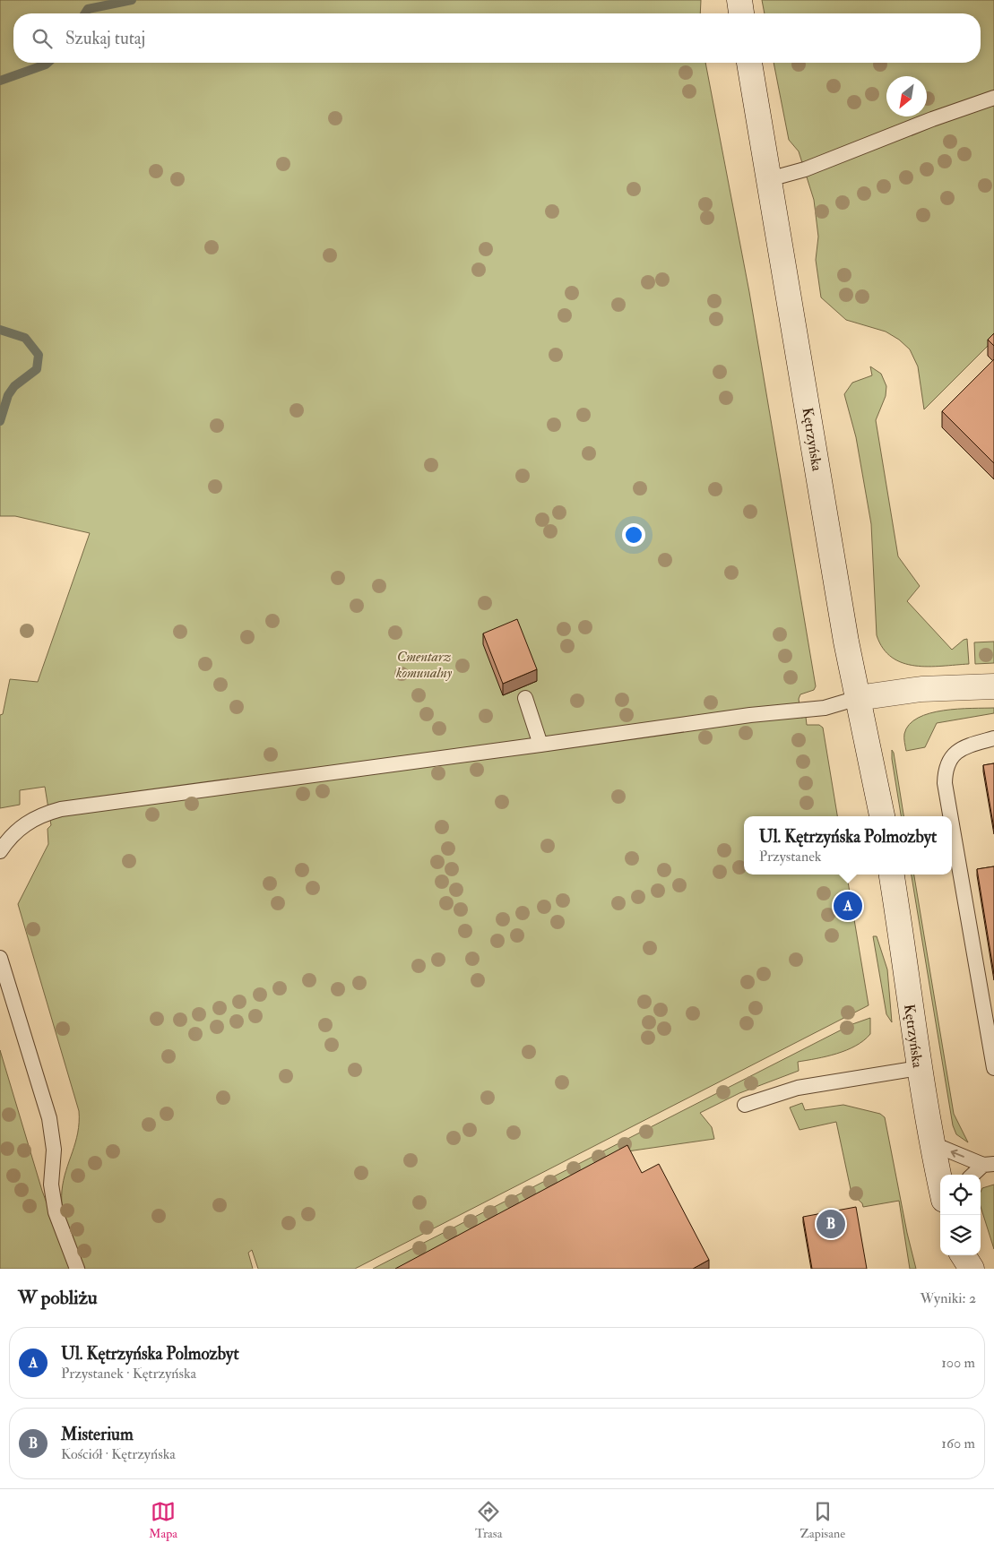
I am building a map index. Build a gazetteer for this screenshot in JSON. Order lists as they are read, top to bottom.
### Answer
{
  "streets": {
    "main road": ["Kętrzyńska"]
  },
  "parks": ["Cmentarz komunalny"],
  "north": "bottom left",
  "page": {
    "search": "Szukaj tutaj",
    "popup": ["Ul. Kętrzyńska Polmozbyt", "Przystanek"],
    "pins": ["A", "B"],
    "heading": ["W pobliżu", "Wyniki: 2"],
    "list": [
      {
        "mark": "A",
        "name": "Ul. Kętrzyńska Polmozbyt",
        "note": "Przystanek · Kętrzyńska",
        "value": "100 m"
      },
      {
        "mark": "B",
        "name": "Misterium",
        "note": "Kościół · Kętrzyńska",
        "value": "160 m"
      }
    ],
    "nav": ["Mapa", "Trasa", "Zapisane"]
  }
}
